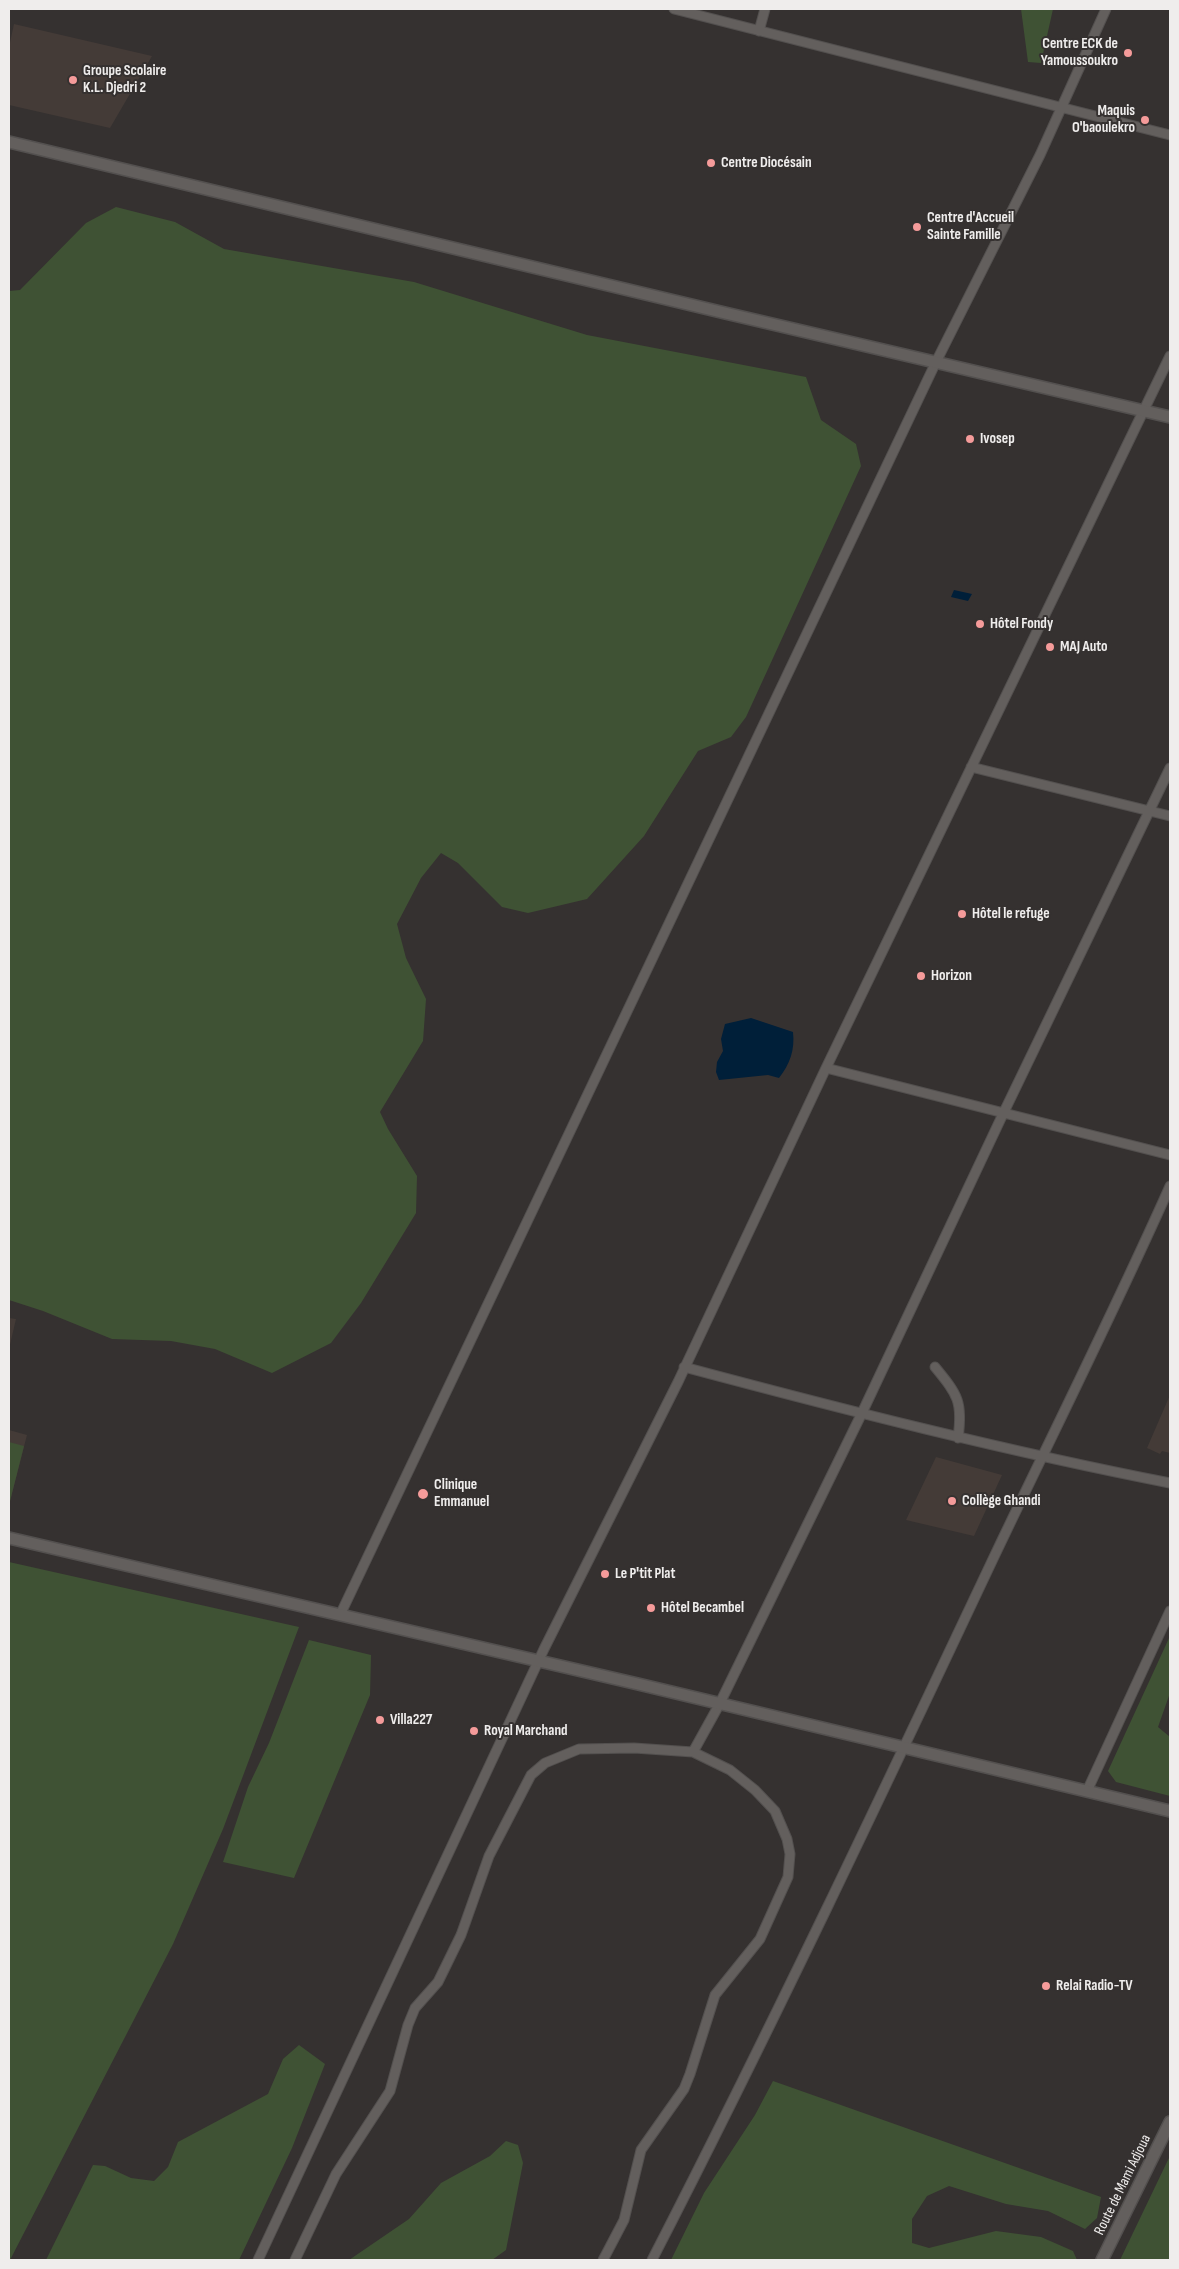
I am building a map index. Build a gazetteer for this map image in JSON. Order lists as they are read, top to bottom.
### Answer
{
  "streets": {
    "street": ["Route de Mami Adjoua"]
  },
  "places": [
    "Centre ECK de Yamoussoukro",
    "Groupe Scolaire K.L. Djedri 2",
    "Maquis O'baoulekro",
    "Centre Diocésain",
    "Centre d'Accueil Sainte Famille",
    "Ivosep",
    "Hôtel Fondy",
    "MAJ Auto",
    "Hôtel le refuge",
    "Horizon",
    "Clinique Emmanuel",
    "Collège Ghandi",
    "Le P'tit Plat",
    "Hôtel Becambel",
    "Villa227",
    "Royal Marchand",
    "Relai Radio-TV"
  ]
}
